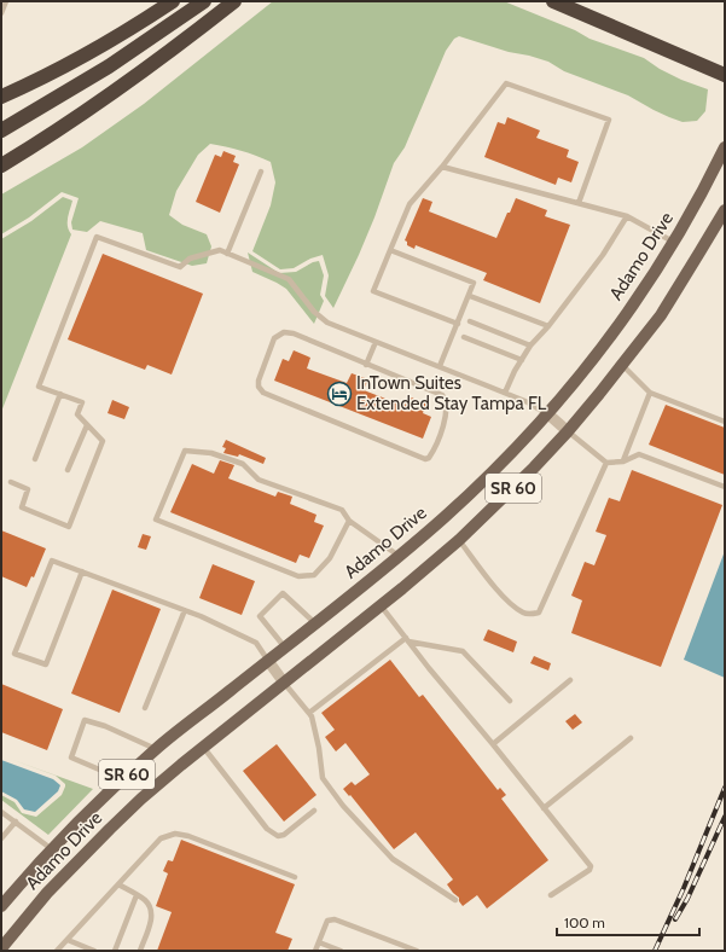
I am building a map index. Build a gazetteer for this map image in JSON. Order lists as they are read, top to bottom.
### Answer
{
  "streets": {
    "main road": ["Adamo Drive", "SR 60"]
  },
  "places": {
    "hotel": ["InTown Suites Extended Stay Tampa FL"]
  },
  "scale_bar": "100 m"
}
